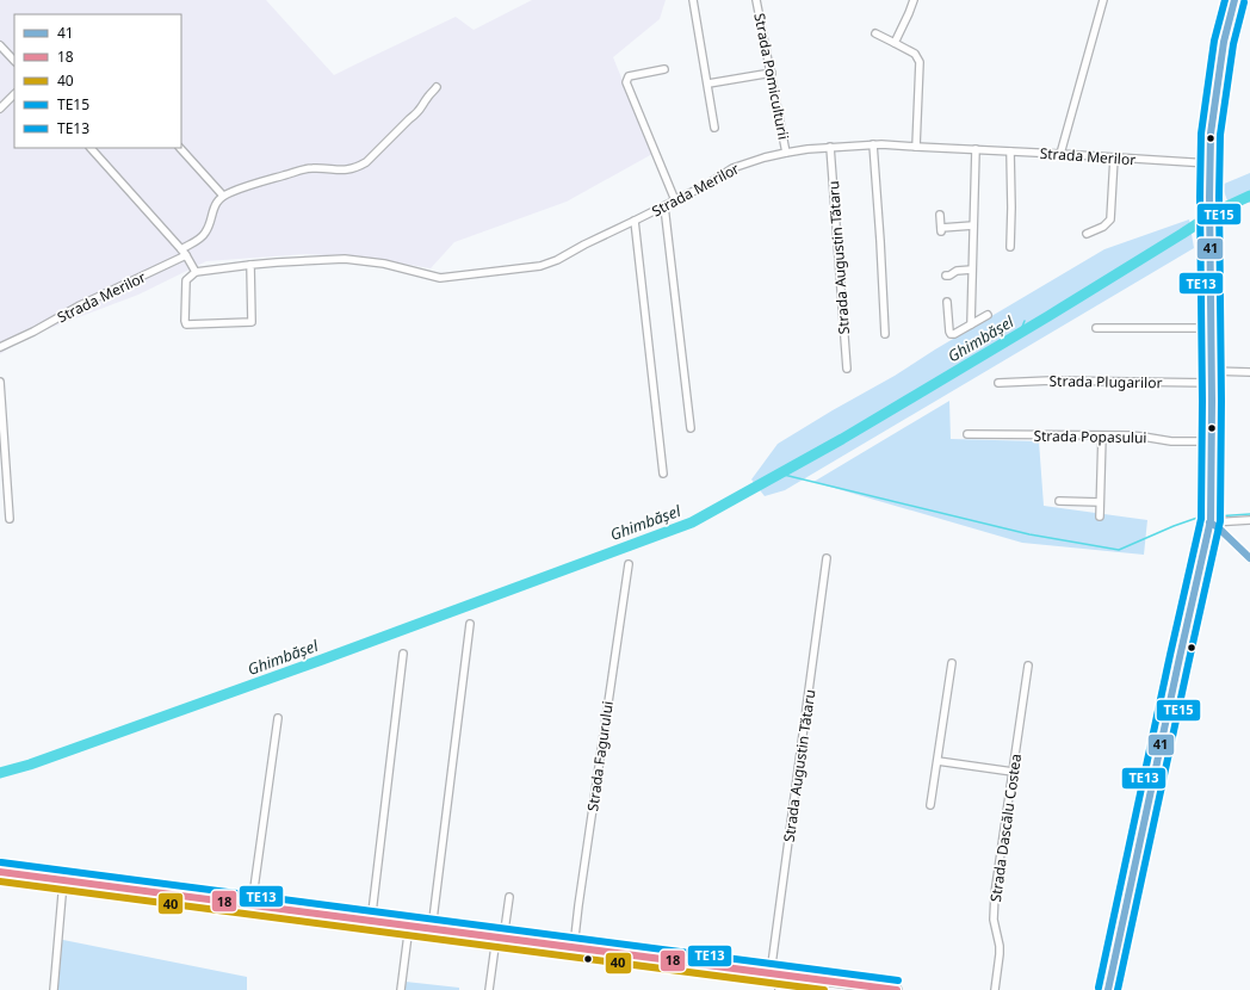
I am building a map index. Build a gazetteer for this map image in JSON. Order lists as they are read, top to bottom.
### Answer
{
  "streets": {
    "street": [
      "Strada Pomiculturii",
      "Strada Merilor",
      "Strada Augustin Tătaru",
      "Strada Plugarilor",
      "Strada Popasului",
      "Strada Fagurului",
      "Strada Dascălu Costea"
    ]
  },
  "crossings": [
    ["Strada Pomiculturii", "Strada Merilor"],
    ["Strada Merilor", "Strada Augustin Tătaru"]
  ],
  "water": ["Ghimbășel"],
  "lines": [
    "transit line 41",
    "transit line TE13",
    "transit line TE15",
    "transit line 18",
    "transit line 40"
  ],
  "legend": [
    "41",
    "18",
    "40",
    "TE15",
    "TE13"
  ]
}
